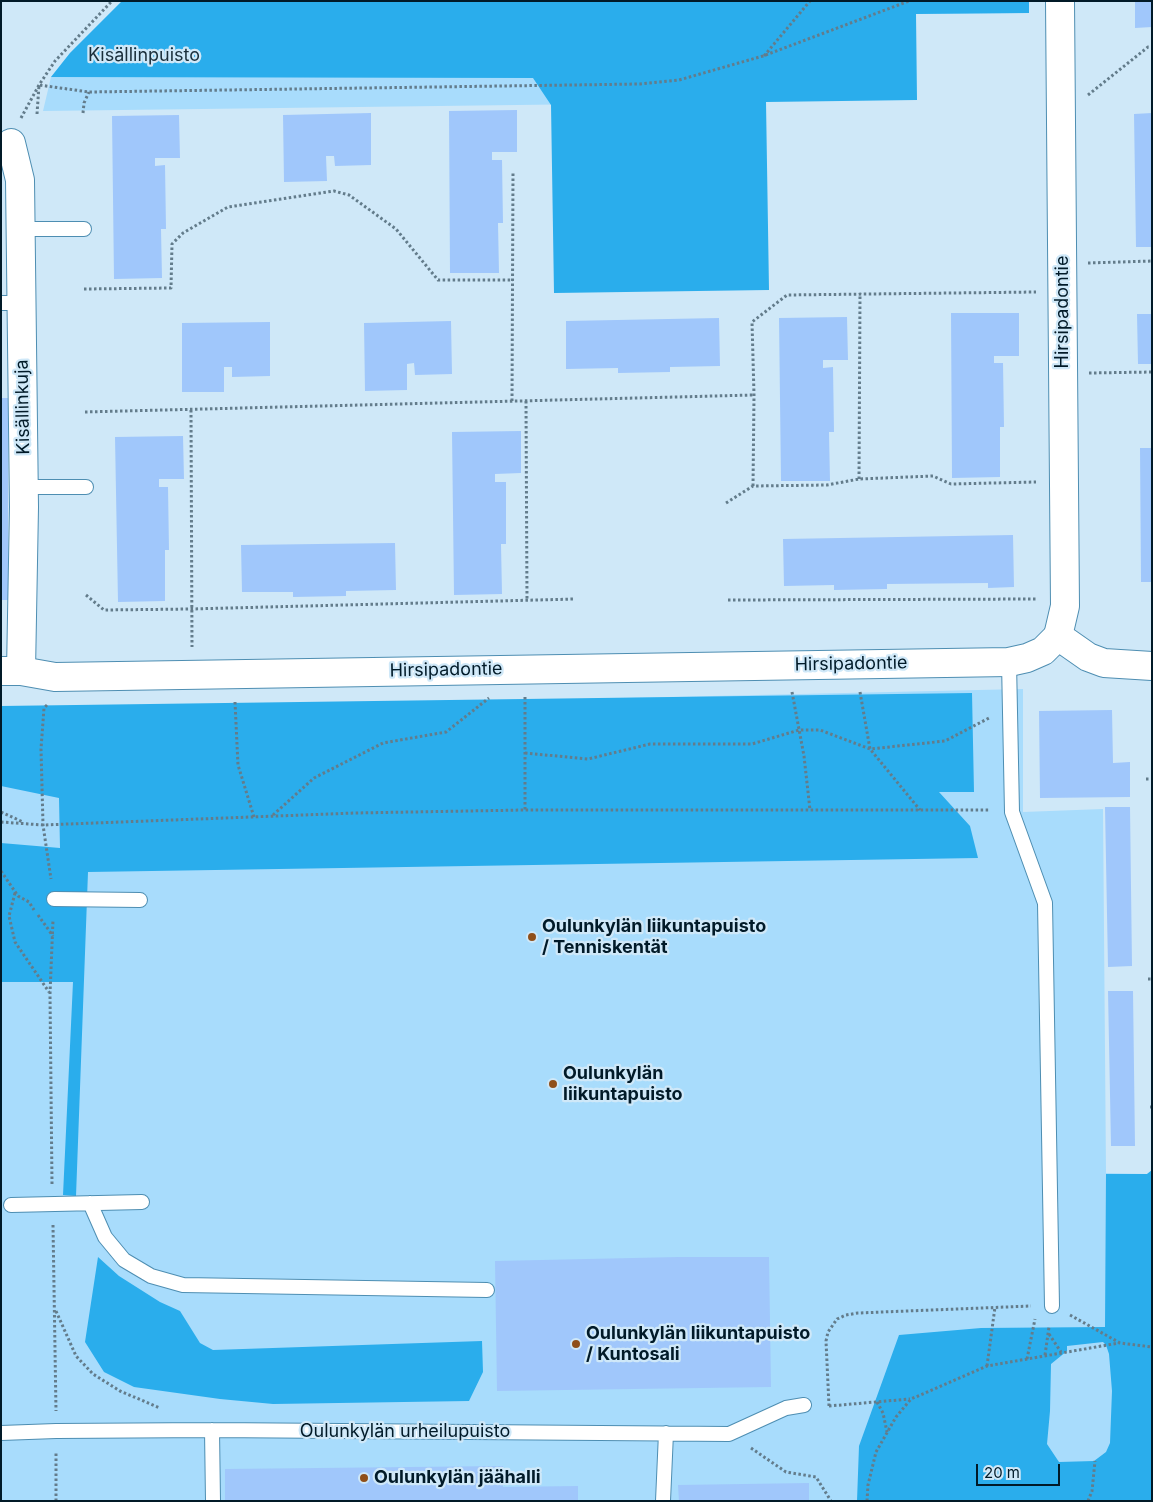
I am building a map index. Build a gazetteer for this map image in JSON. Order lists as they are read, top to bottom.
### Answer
{
  "streets": {
    "street": ["Hirsipadontie", "Kisällinkuja"],
    "lane": ["Oulunkylän urheilupuisto"]
  },
  "crossings": [
    ["Hirsipadontie", "Kisällinkuja"]
  ],
  "parks": ["Kisällinpuisto"],
  "places": [
    "Oulunkylän liikuntapuisto / Tenniskentät",
    "Oulunkylän liikuntapuisto",
    "Oulunkylän liikuntapuisto / Kuntosali",
    "Oulunkylän jäähalli"
  ],
  "scale_bar": "20 m"
}
